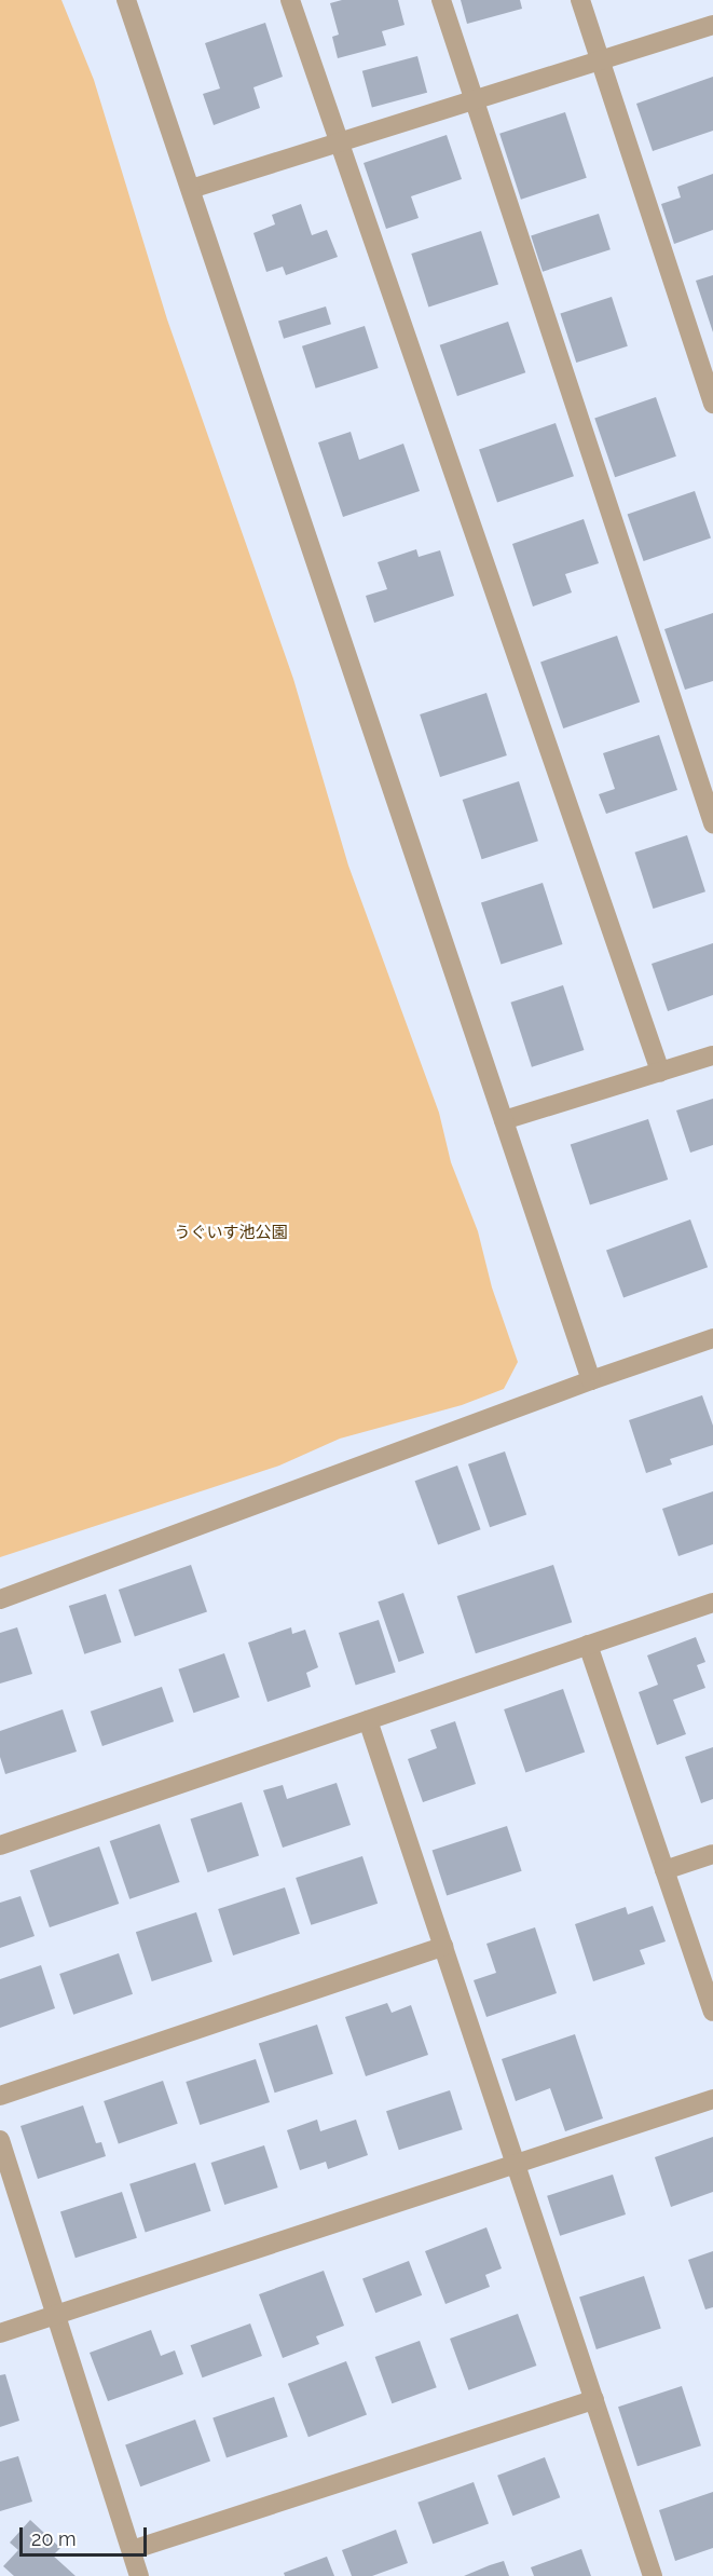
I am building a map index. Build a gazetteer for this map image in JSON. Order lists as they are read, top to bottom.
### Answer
{
  "parks": ["うぐいす池公園"],
  "scale_bar": "20 m"
}
